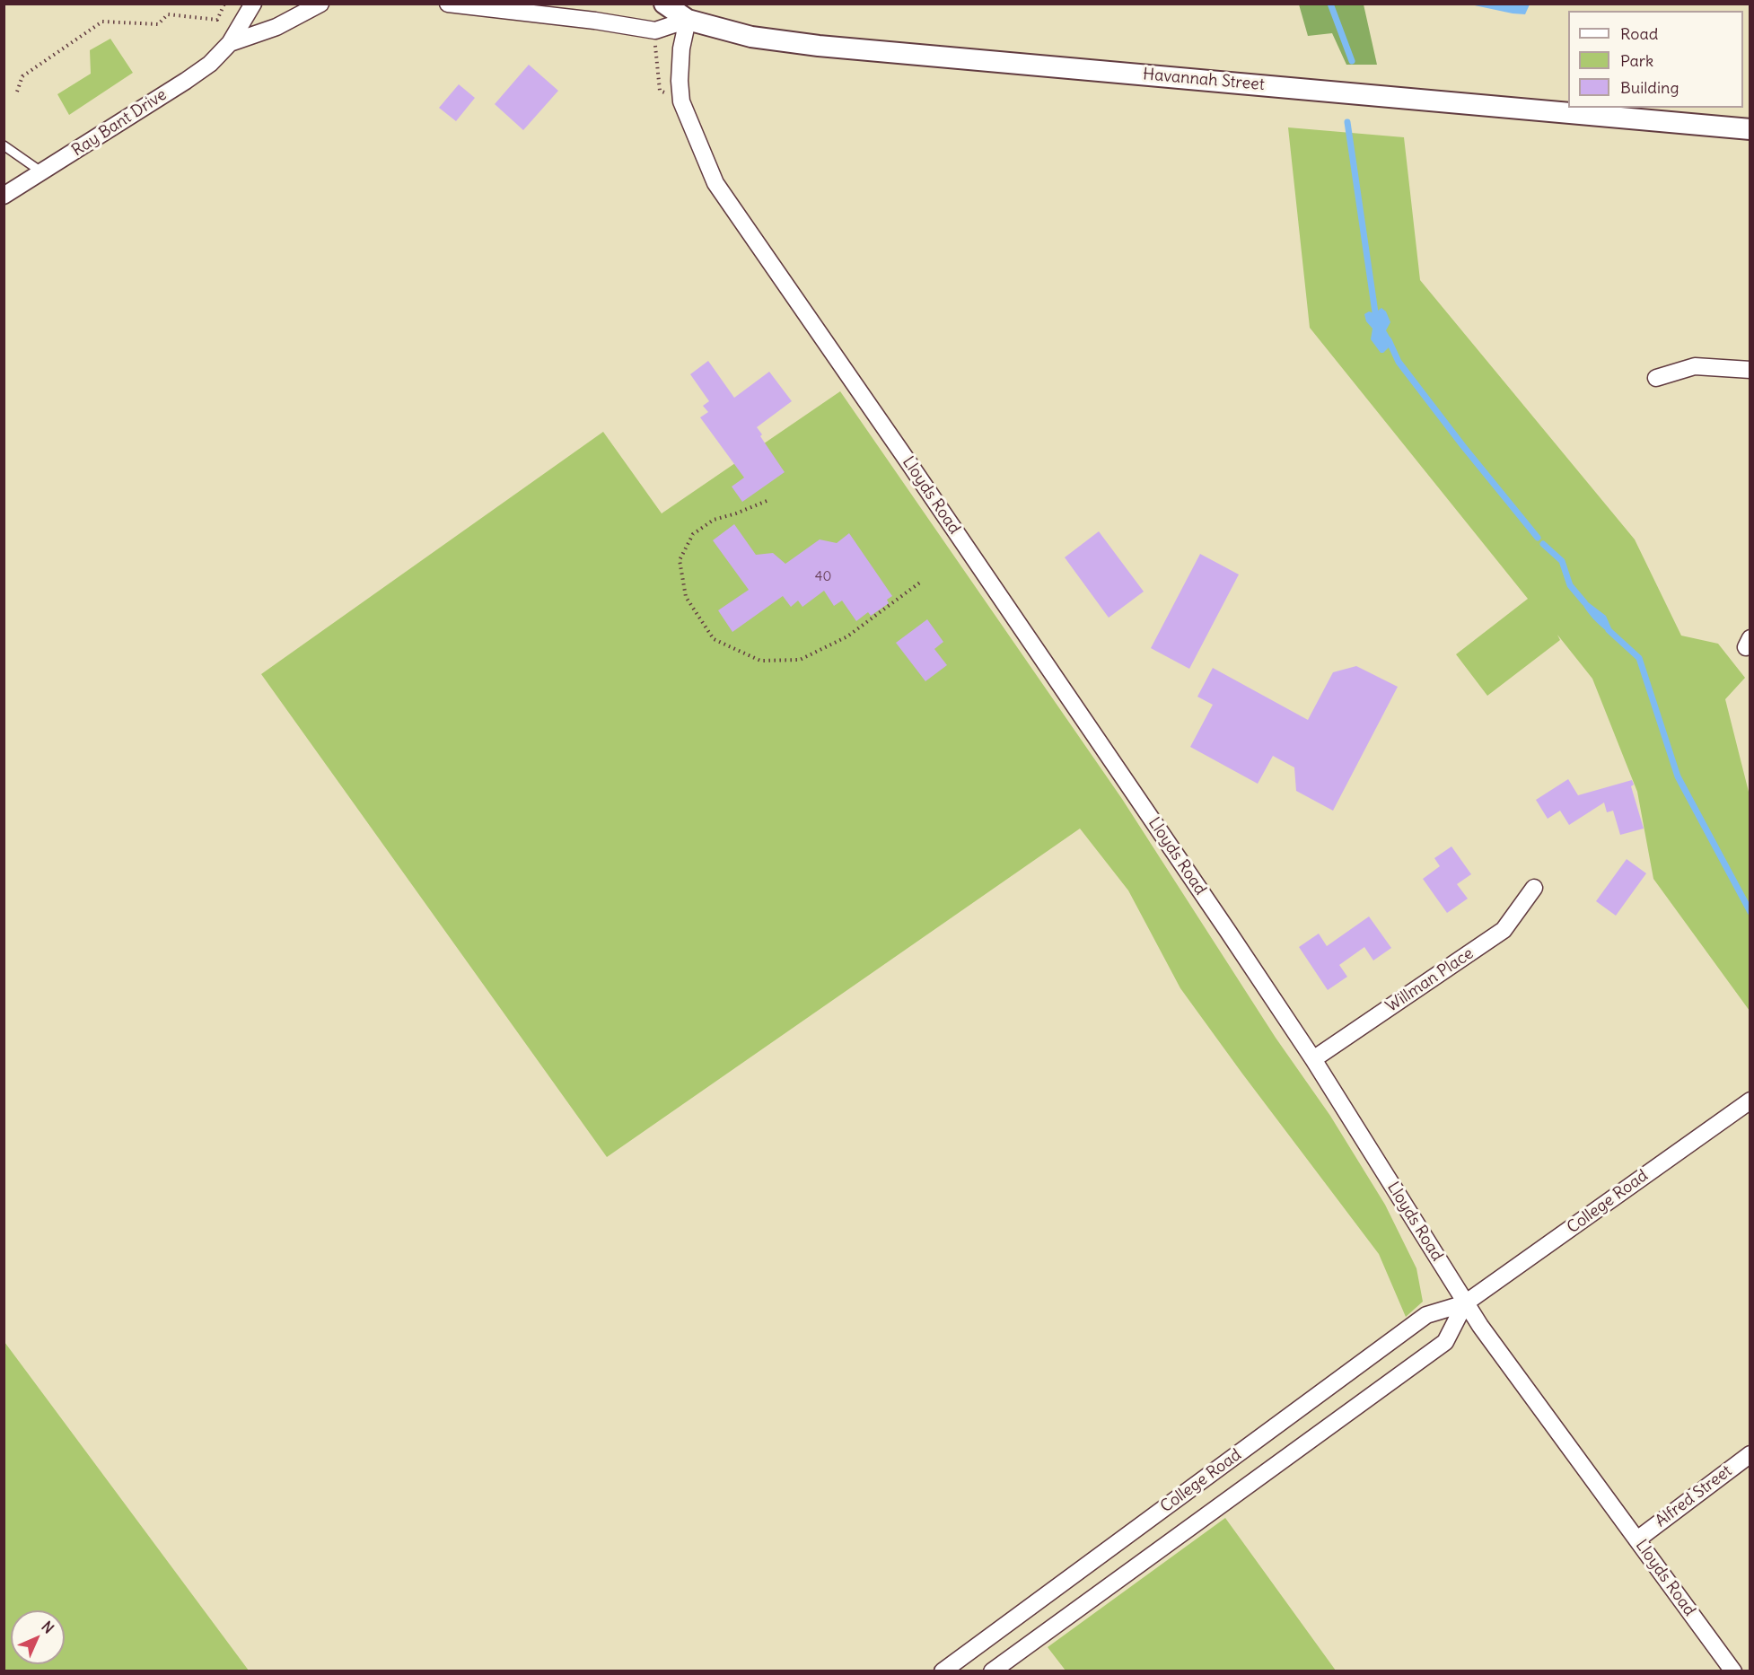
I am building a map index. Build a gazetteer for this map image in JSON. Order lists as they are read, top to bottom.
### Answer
{
  "streets": {
    "street": [
      "Havannah Street",
      "Ray Bant Drive",
      "Lloyds Road",
      "Willman Place",
      "College Road",
      "Alfred Street"
    ]
  },
  "crossings": [
    ["Havannah Street", "Lloyds Road"],
    ["Lloyds Road", "Willman Place"],
    ["Lloyds Road", "College Road"],
    ["Lloyds Road", "Alfred Street"]
  ],
  "house_numbers": ["40"],
  "legend": ["Road", "Park", "Building"],
  "north": "top right"
}
